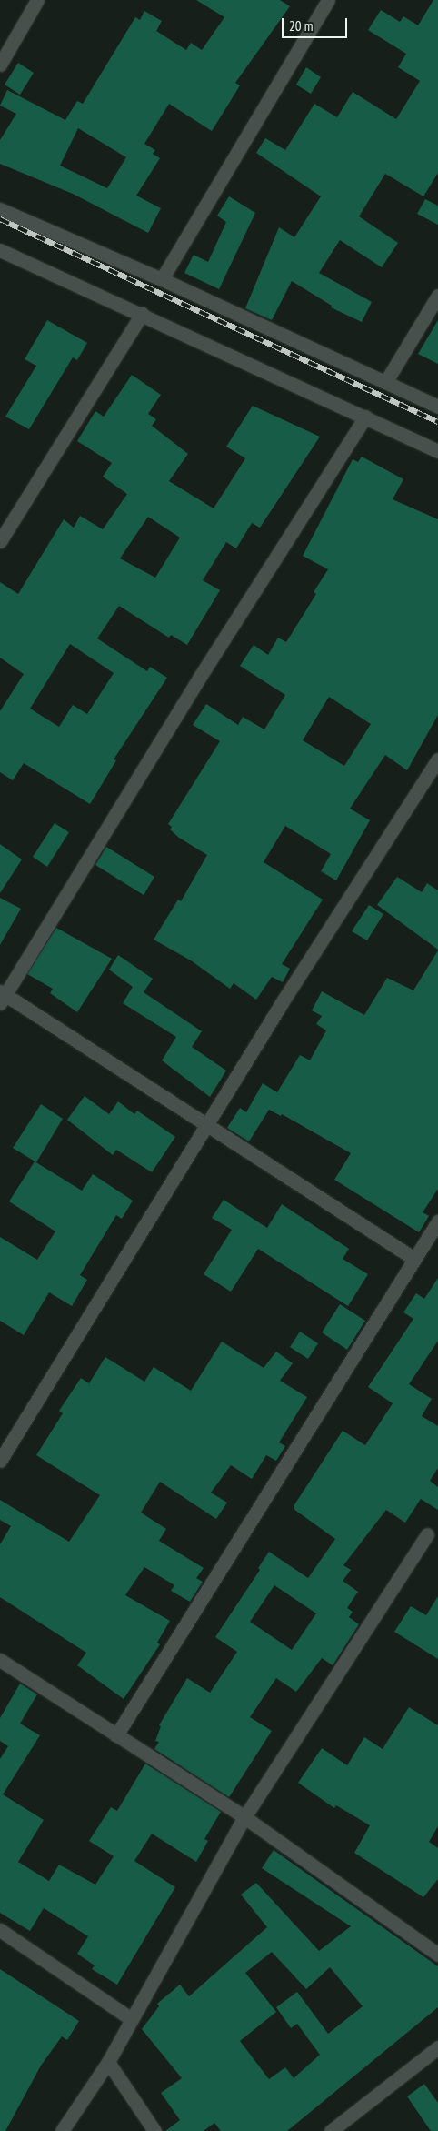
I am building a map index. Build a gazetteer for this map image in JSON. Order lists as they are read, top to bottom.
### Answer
{
  "scale_bar": "20 m"
}
